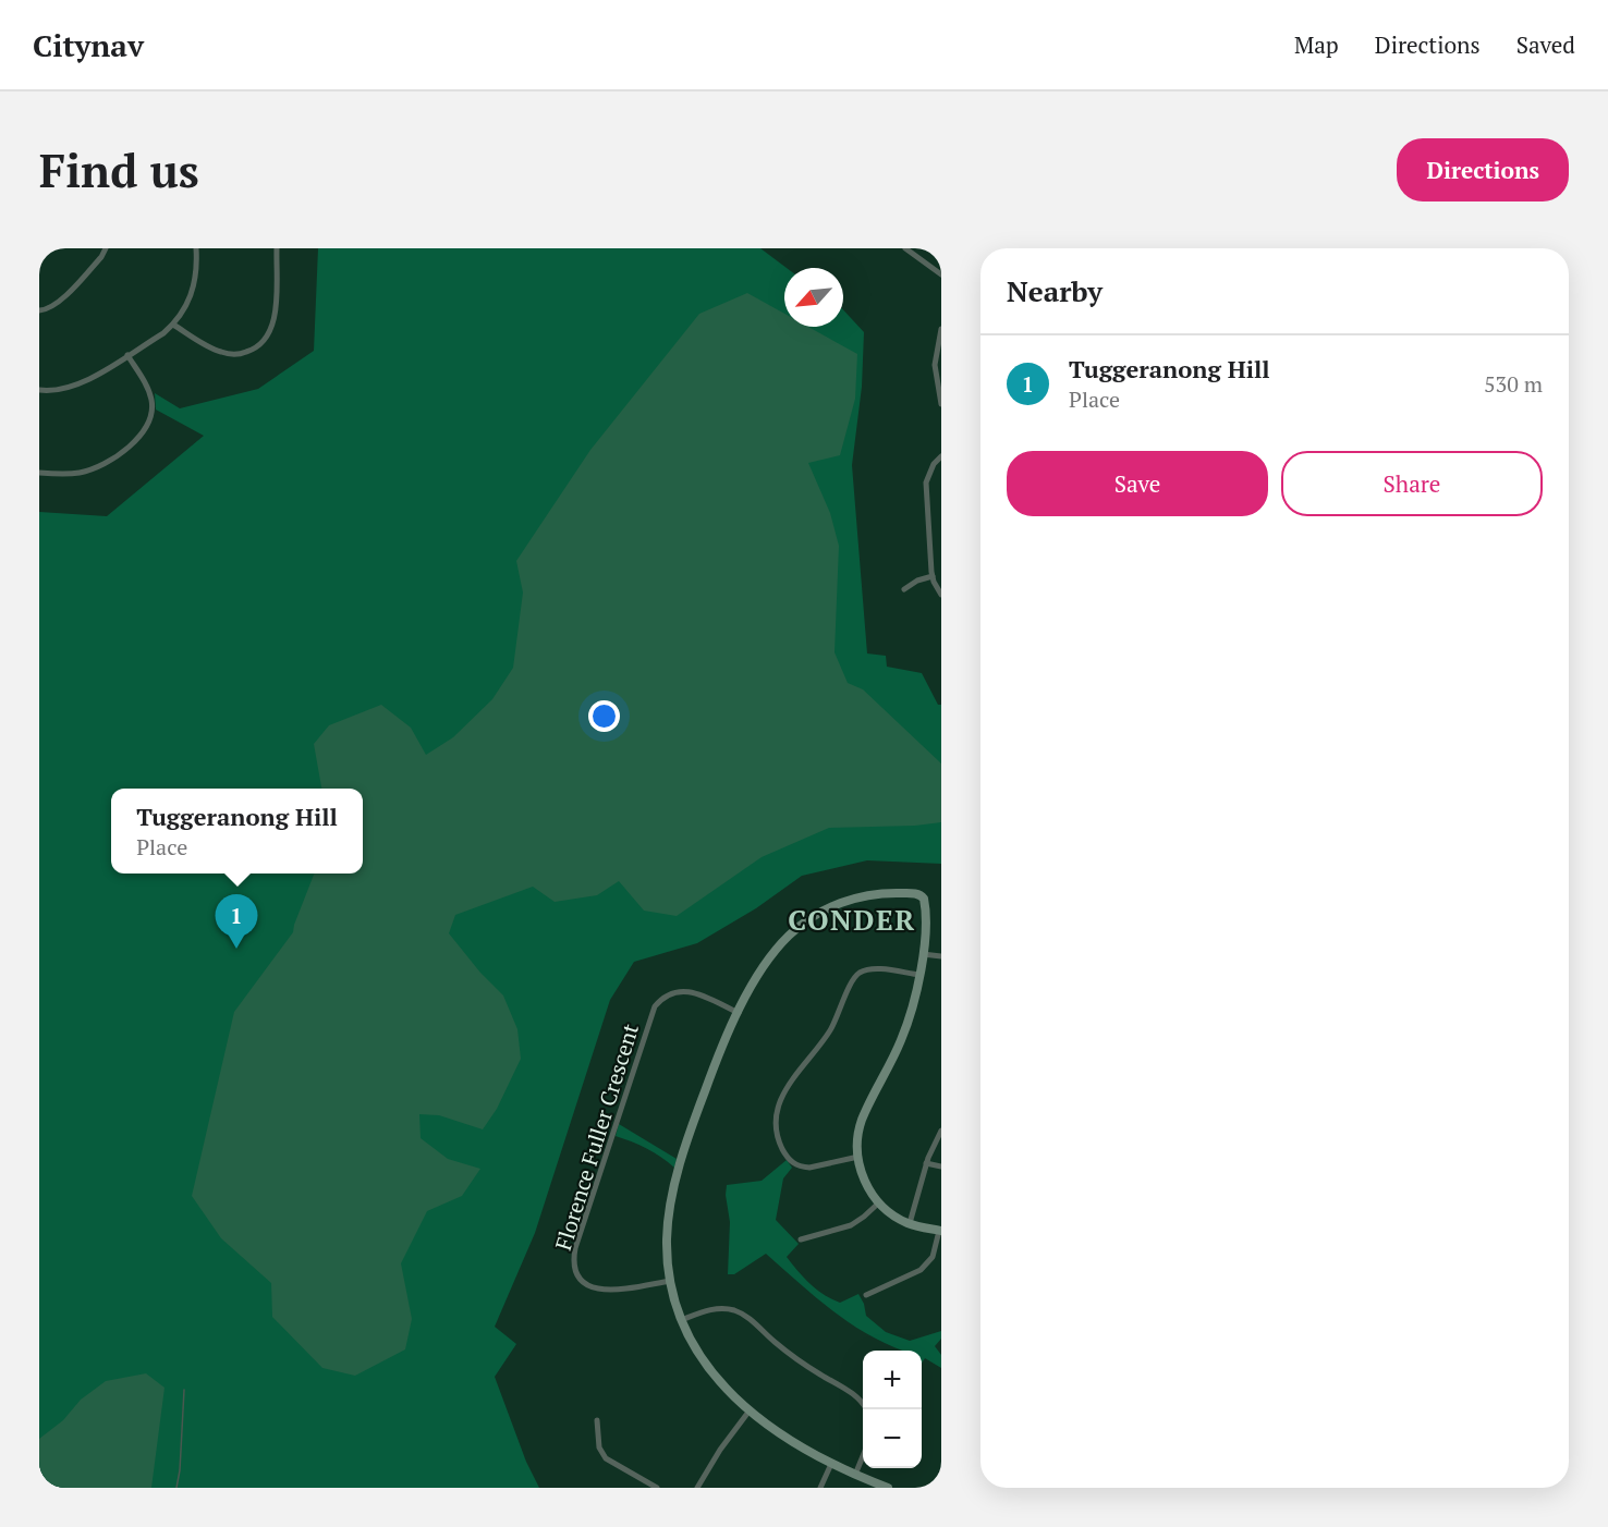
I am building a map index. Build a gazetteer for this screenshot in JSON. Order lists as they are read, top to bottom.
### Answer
{
  "streets": {
    "street": ["Florence Fuller Crescent"]
  },
  "districts": ["CONDER"],
  "north": "bottom left",
  "page": {
    "header": "Citynav",
    "nav": ["Map", "Directions", "Saved"],
    "buttons": [
      "Directions",
      ["Save", "Share"]
    ],
    "title": "Find us",
    "heading": "Nearby",
    "list": [
      {
        "mark": "1",
        "name": "Tuggeranong Hill",
        "note": "Place",
        "value": "530 m"
      }
    ],
    "popup": ["Tuggeranong Hill", "Place"],
    "pins": "1",
    "map_buttons": ["+", "−"]
  }
}
